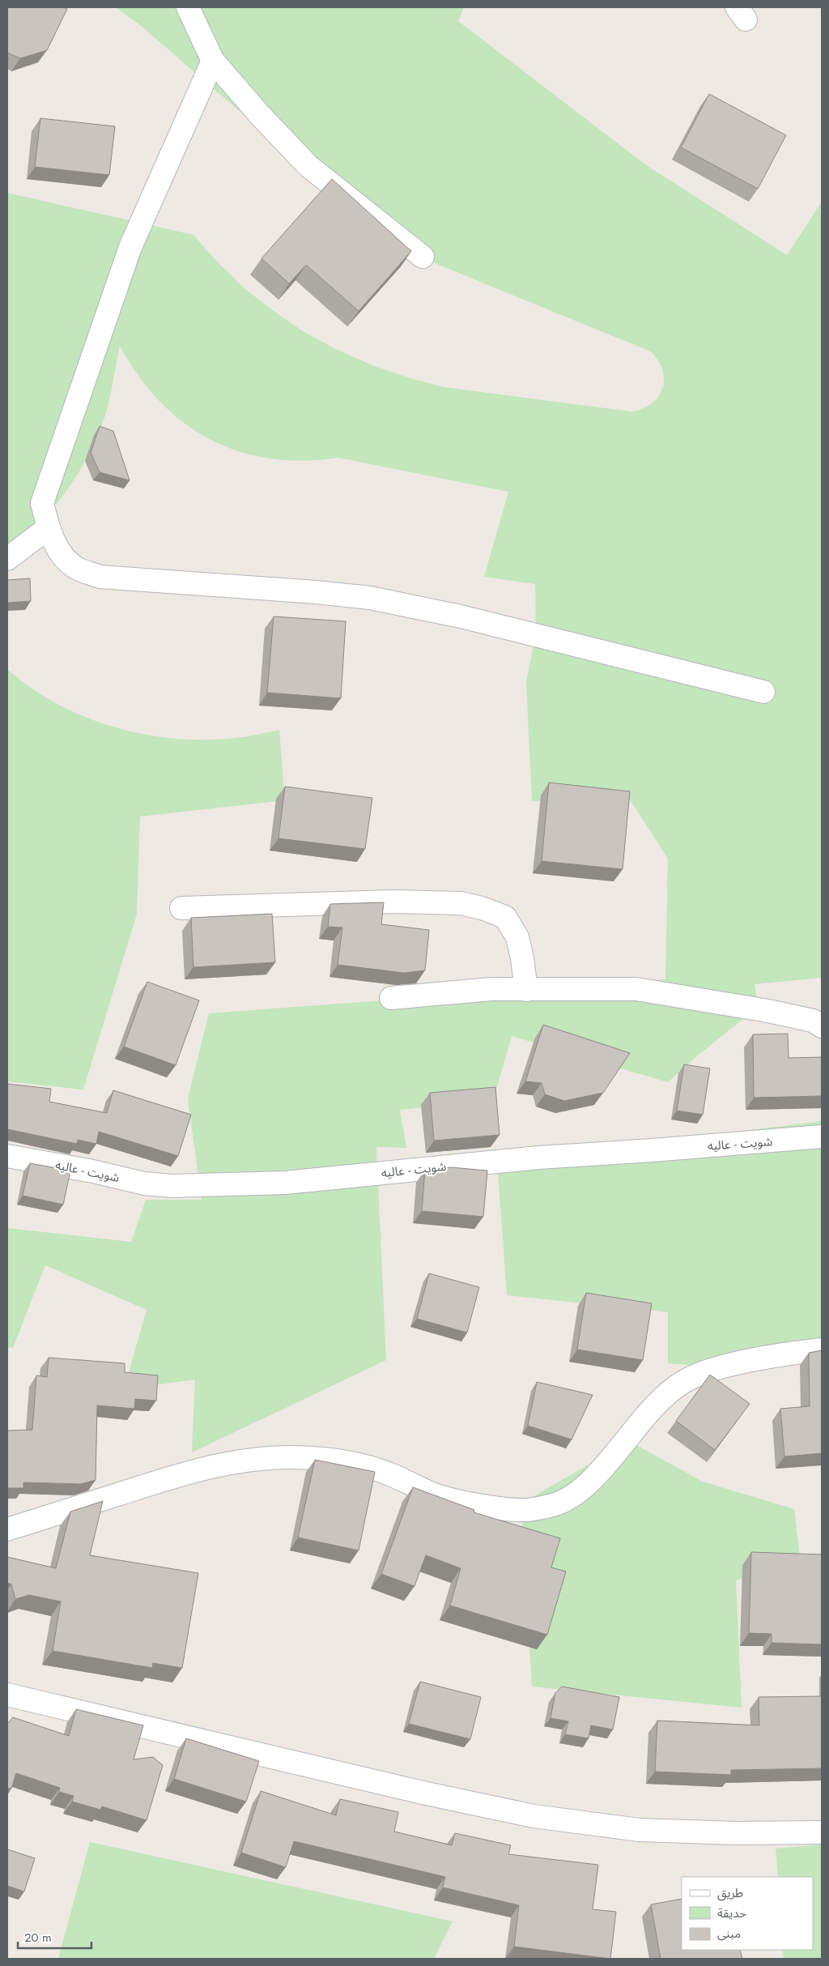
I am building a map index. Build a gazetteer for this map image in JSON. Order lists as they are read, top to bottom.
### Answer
{
  "streets": {
    "street": ["شويت - عاليه"]
  },
  "legend": ["طريق", "حديقة", "مبنى"],
  "scale_bar": "20 m"
}
